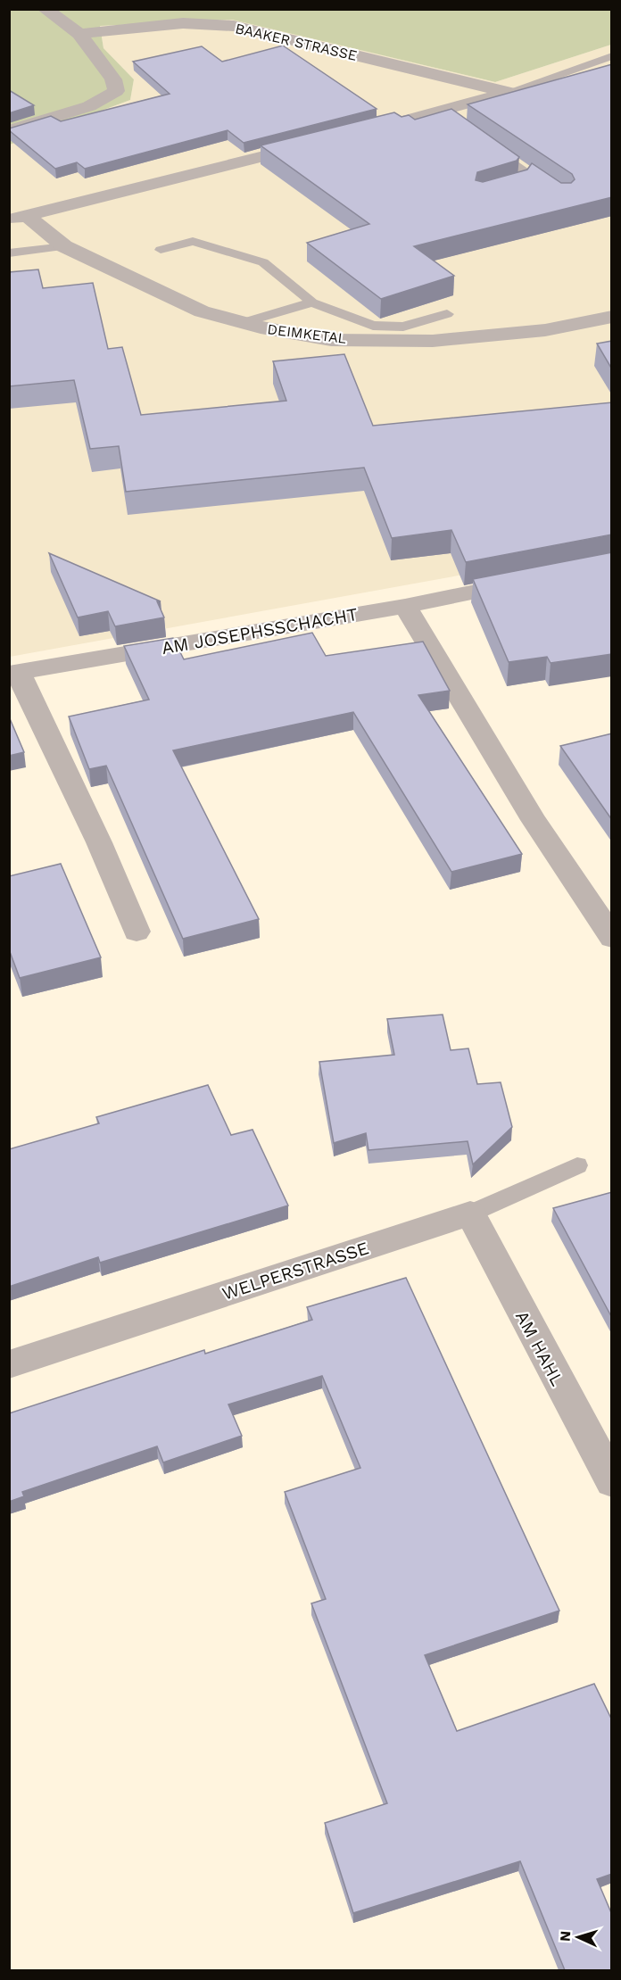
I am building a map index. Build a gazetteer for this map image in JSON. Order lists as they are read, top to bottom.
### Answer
{
  "streets": {
    "street": [
      "BAAKER STRASSE",
      "DEIMKETAL",
      "AM JOSEPHSSCHACHT",
      "WELPERSTRASSE",
      "AM HAHL"
    ]
  },
  "crossings": [
    ["WELPERSTRASSE", "AM HAHL"]
  ],
  "north": "left"
}
